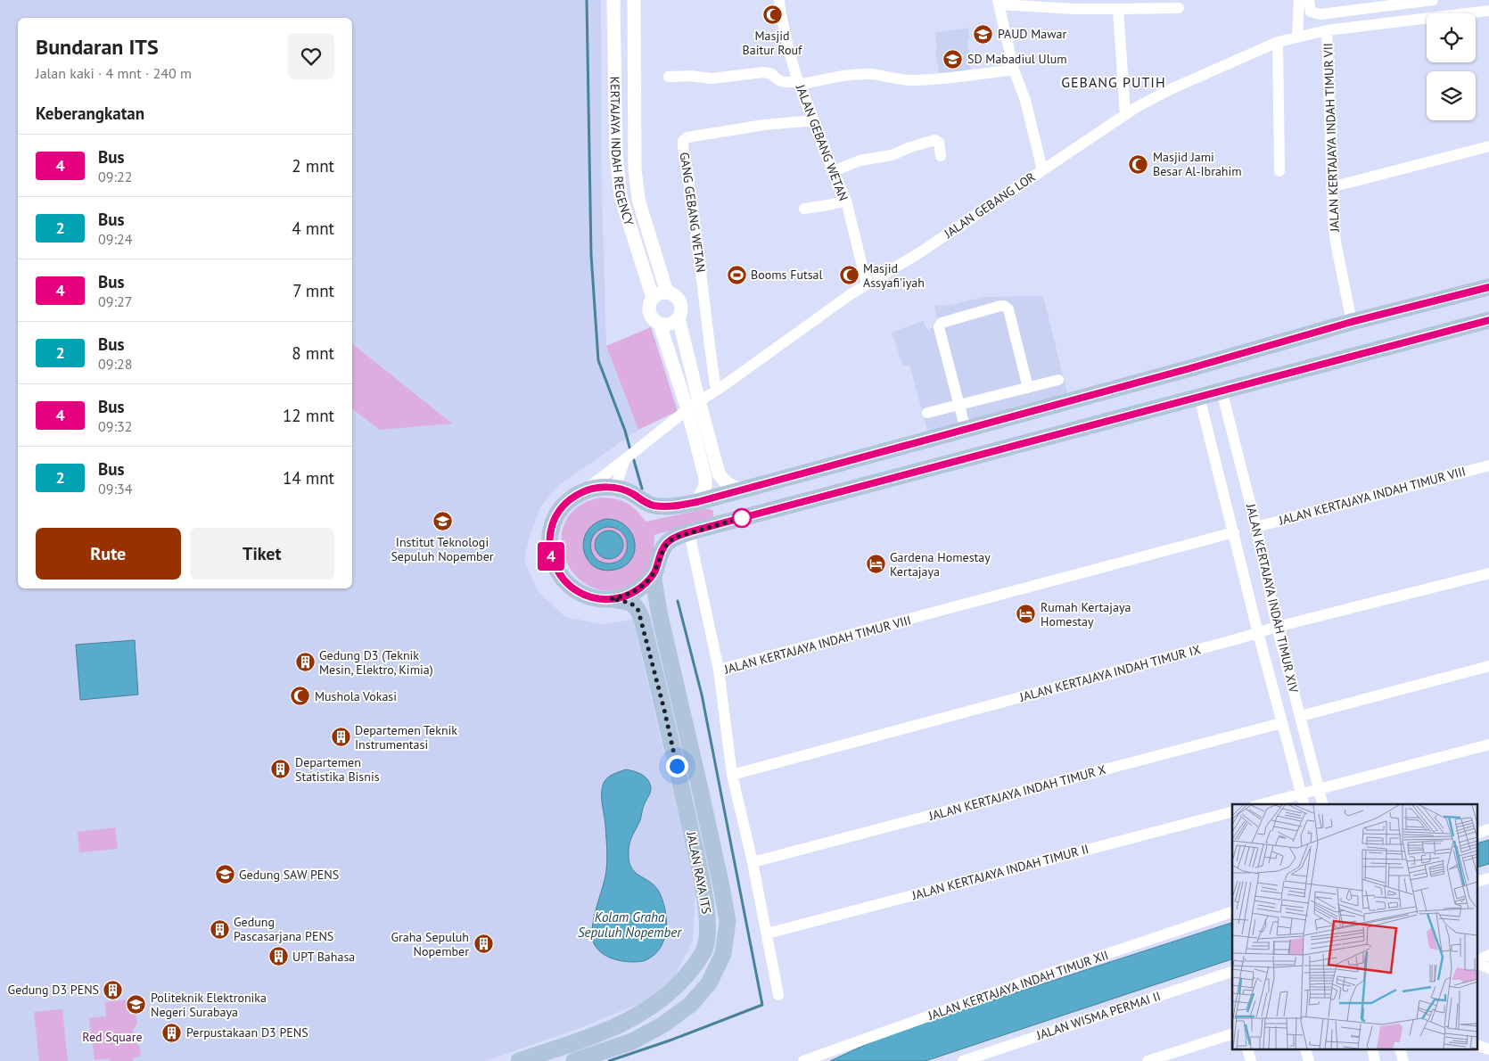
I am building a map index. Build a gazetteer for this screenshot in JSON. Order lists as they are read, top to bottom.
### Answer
{
  "streets": {
    "main road": ["JALAN RAYA ITS"],
    "street": [
      "JALAN KERTAJAYA INDAH TIMUR VII",
      "JALAN GEBANG WETAN",
      "KERTAJAYA INDAH REGENCY",
      "JALAN GEBANG LOR",
      "GANG GEBANG WETAN",
      "JALAN KERTAJAYA INDAH TIMUR VIII",
      "JALAN KERTAJAYA INDAH TIMUR XIV",
      "JALAN KERTAJAYA INDAH TIMUR IX",
      "JALAN KERTAJAYA INDAH TIMUR X",
      "JALAN KERTAJAYA INDAH TIMUR II",
      "JALAN KERTAJAYA INDAH TIMUR XII",
      "JALAN WISMA PERMAI II"
    ]
  },
  "crossings": [
    ["JALAN KERTAJAYA INDAH TIMUR VII", "JALAN GEBANG LOR"],
    ["JALAN GEBANG WETAN", "JALAN GEBANG LOR"],
    ["JALAN GEBANG WETAN", "GANG GEBANG WETAN"],
    ["JALAN GEBANG LOR", "GANG GEBANG WETAN"],
    ["JALAN KERTAJAYA INDAH TIMUR VIII", "JALAN KERTAJAYA INDAH TIMUR XIV"],
    ["JALAN KERTAJAYA INDAH TIMUR VIII", "JALAN KERTAJAYA INDAH TIMUR IX"],
    ["JALAN KERTAJAYA INDAH TIMUR VIII", "JALAN KERTAJAYA INDAH TIMUR X"],
    ["JALAN KERTAJAYA INDAH TIMUR VIII", "JALAN KERTAJAYA INDAH TIMUR II"],
    ["JALAN KERTAJAYA INDAH TIMUR XIV", "JALAN KERTAJAYA INDAH TIMUR IX"],
    ["JALAN KERTAJAYA INDAH TIMUR XIV", "JALAN KERTAJAYA INDAH TIMUR X"]
  ],
  "districts": ["GEBANG PUTIH"],
  "water": ["Kolam Graha Sepuluh Nopember"],
  "parks": ["Red Square"],
  "places": {
    "mosque": [
      "Masjid Baitur Rouf",
      "Masjid Jami Besar Al-Ibrahim",
      "Masjid Assyafi'iyah",
      "Mushola Vokasi"
    ],
    "school or university": [
      "PAUD Mawar",
      "SD Mabadiul Ulum",
      "Institut Teknologi Sepuluh Nopember",
      "Gedung SAW PENS",
      "Politeknik Elektronika Negeri Surabaya"
    ],
    "sports": ["Booms Futsal"],
    "hotel": ["Gardena Homestay Kertajaya", "Rumah Kertajaya Homestay"],
    "building": [
      "Gedung D3 (Teknik Mesin, Elektro, Kimia)",
      "Departemen Teknik Instrumentasi",
      "Departemen Statistika Bisnis",
      "Gedung Pascasarjana PENS",
      "Graha Sepuluh Nopember",
      "UPT Bahasa",
      "Gedung D3 PENS",
      "Perpustakaan D3 PENS"
    ]
  },
  "lines": ["bus line 4"],
  "page": {
    "on_map": "4",
    "heading": [
      ["Bundaran ITS", "Jalan kaki · 4 mnt · 240 m"],
      "Keberangkatan"
    ],
    "list": [
      {
        "mark": "4",
        "name": "Bus",
        "note": "09:22",
        "value": "2 mnt"
      },
      {
        "mark": "2",
        "name": "Bus",
        "note": "09:24",
        "value": "4 mnt"
      },
      {
        "mark": "4",
        "name": "Bus",
        "note": "09:27",
        "value": "7 mnt"
      },
      {
        "mark": "2",
        "name": "Bus",
        "note": "09:28",
        "value": "8 mnt"
      },
      {
        "mark": "4",
        "name": "Bus",
        "note": "09:32",
        "value": "12 mnt"
      },
      {
        "mark": "2",
        "name": "Bus",
        "note": "09:34",
        "value": "14 mnt"
      }
    ],
    "buttons": ["Rute", "Tiket"]
  }
}
